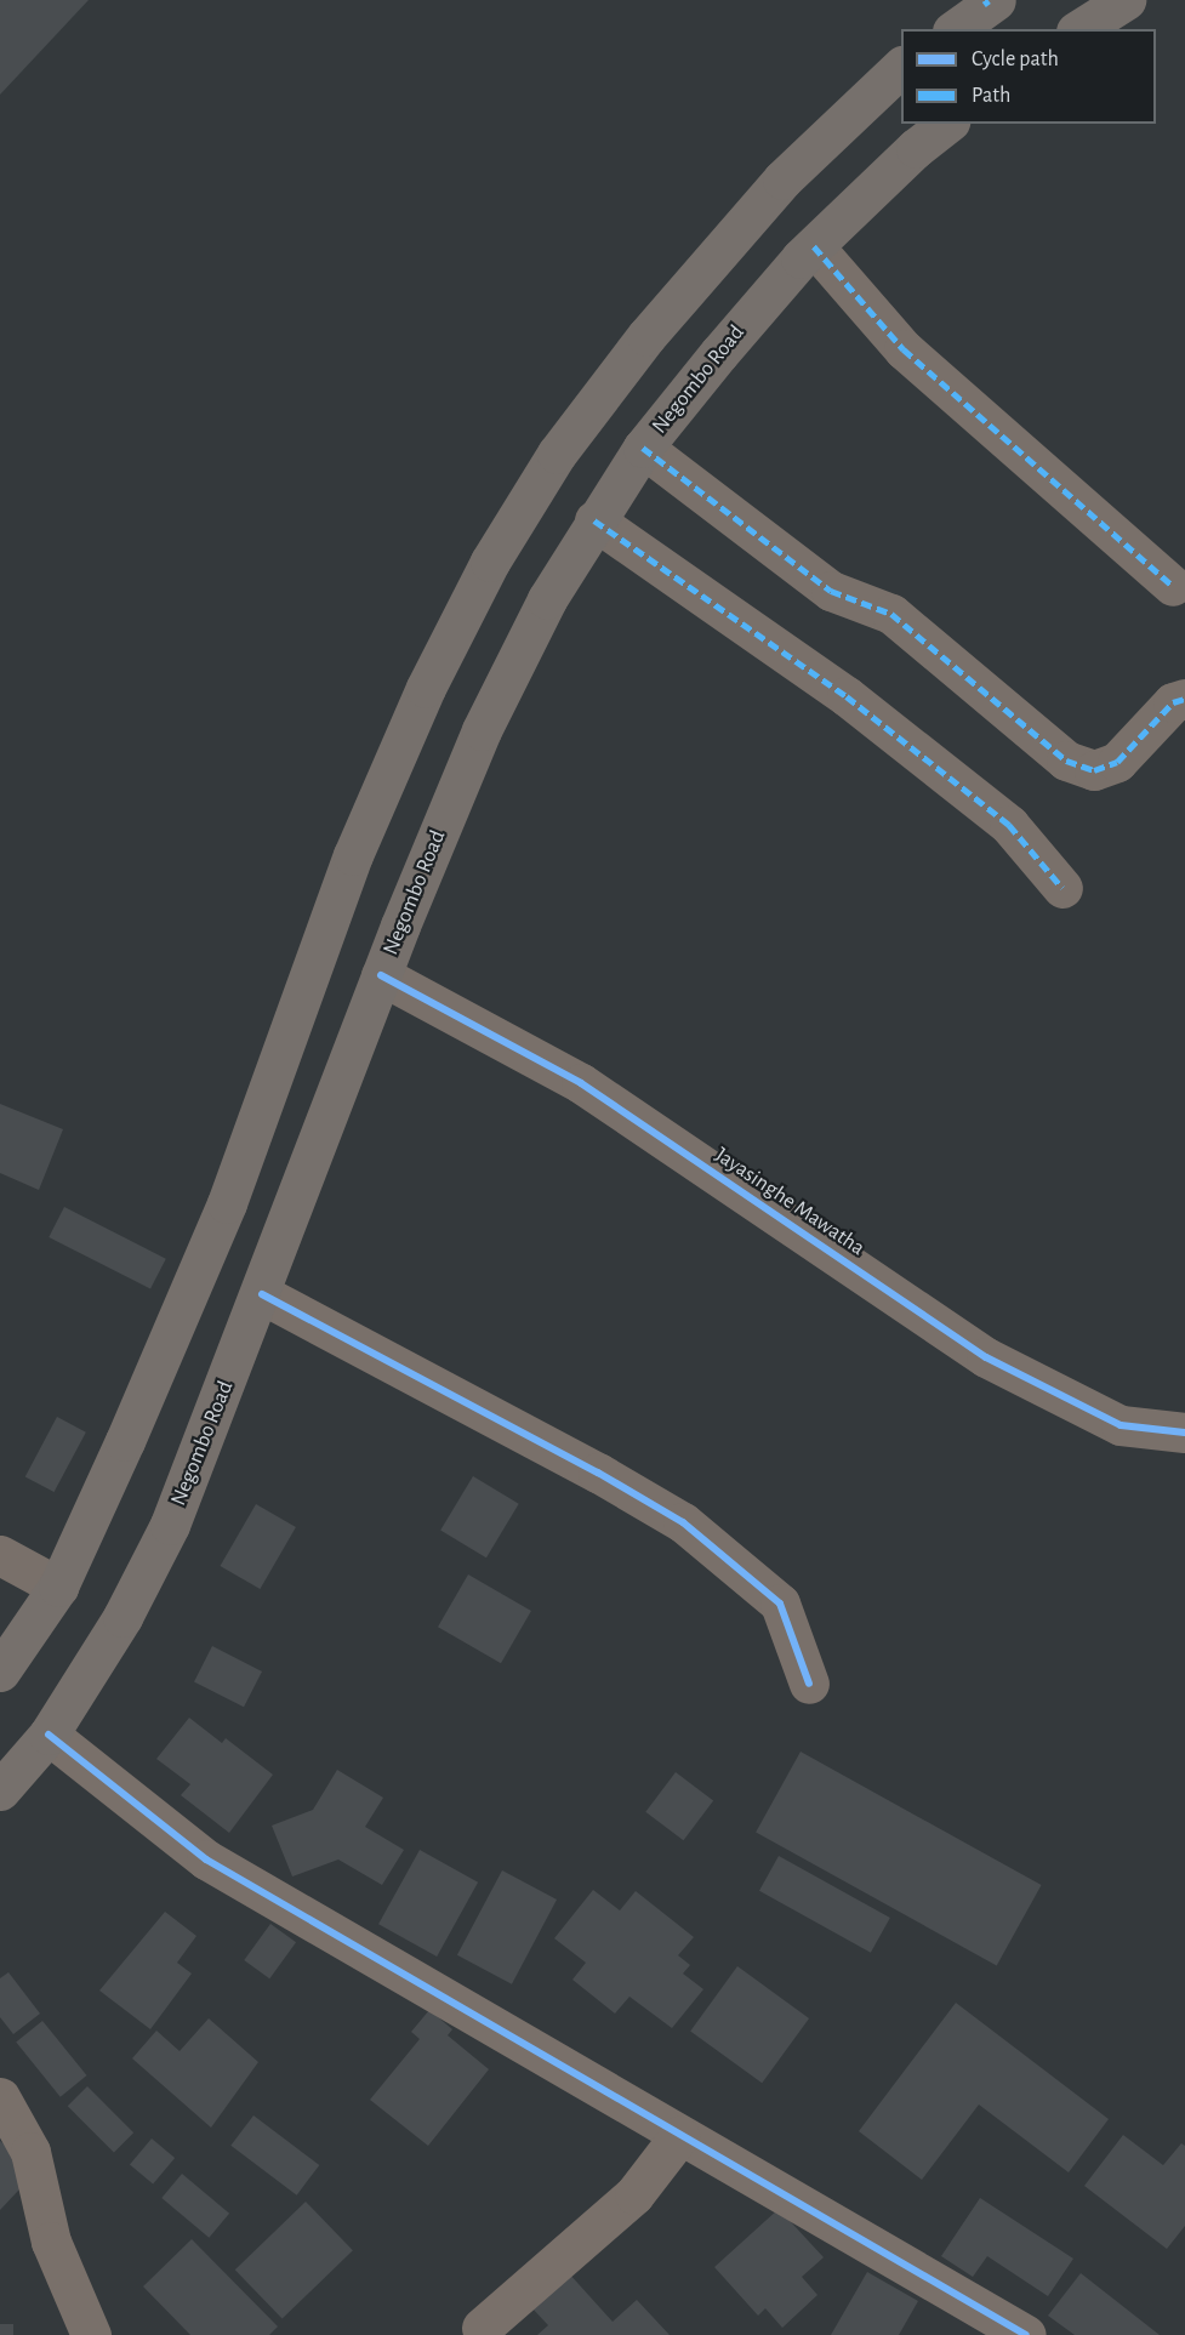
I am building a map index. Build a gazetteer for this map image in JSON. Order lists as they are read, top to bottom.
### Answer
{
  "streets": {
    "highway": ["Negombo Road"],
    "street": ["Jayasinghe Mawatha"]
  },
  "crossings": [
    ["Negombo Road", "Jayasinghe Mawatha"]
  ],
  "legend": ["Cycle path", "Path"]
}
